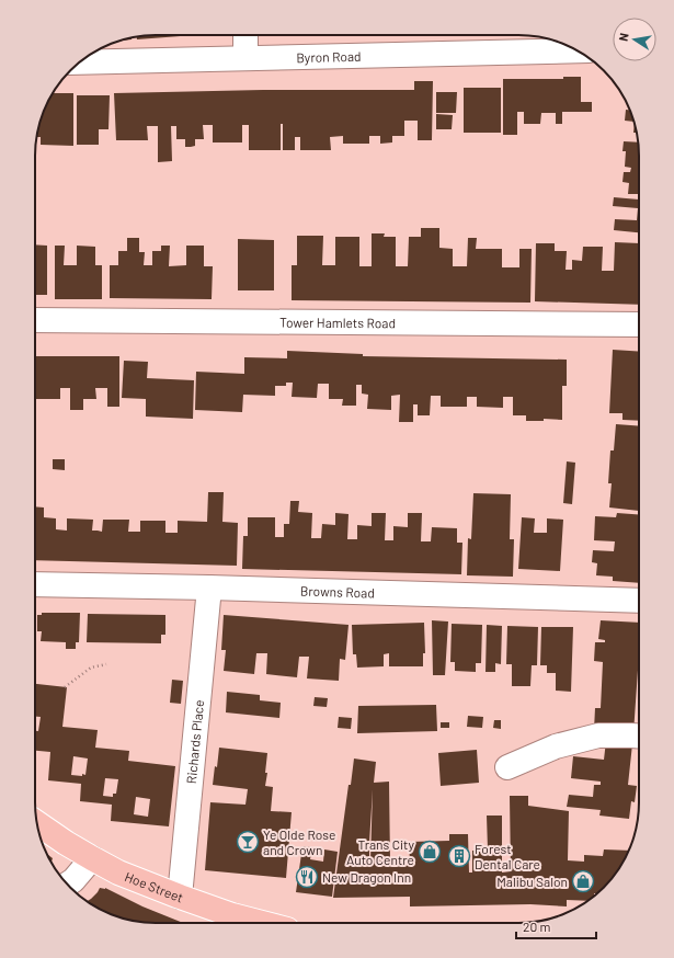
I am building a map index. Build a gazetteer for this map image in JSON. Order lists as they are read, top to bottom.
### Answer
{
  "streets": {
    "main road": ["Hoe Street"],
    "street": [
      "Byron Road",
      "Tower Hamlets Road",
      "Browns Road",
      "Richards Place"
    ]
  },
  "crossings": [
    ["Browns Road", "Richards Place"],
    ["Richards Place", "Hoe Street"]
  ],
  "places": {
    "bar": ["Ye Olde Rose and Crown"],
    "shop": ["Trans City Auto Centre", "Malibu Salon"],
    "building": ["Forest Dental Care"],
    "restaurant": ["New Dragon Inn"]
  },
  "scale_bar": "20 m",
  "north": "left"
}
